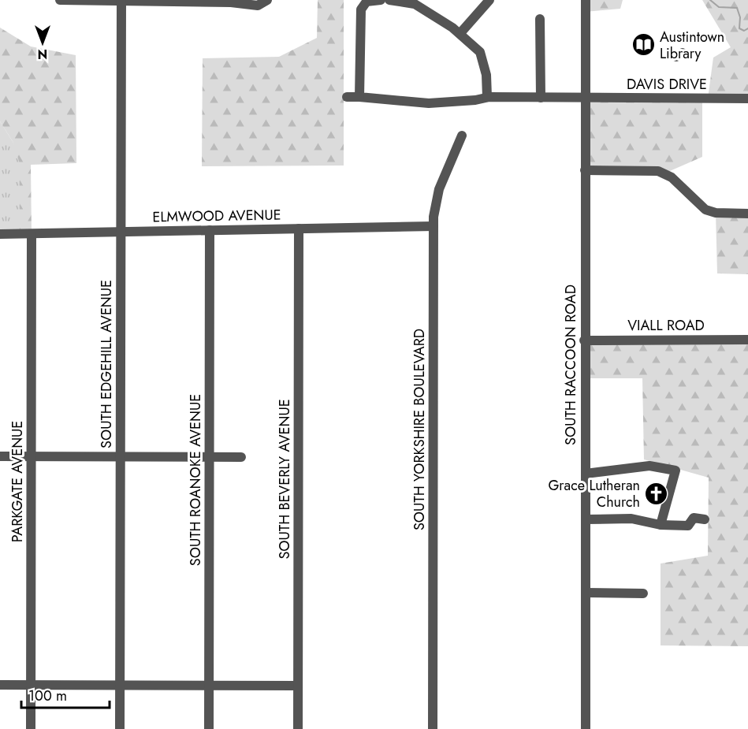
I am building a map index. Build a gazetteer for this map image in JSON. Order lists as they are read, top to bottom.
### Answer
{
  "streets": {
    "street": [
      "DAVIS DRIVE",
      "ELMWOOD AVENUE",
      "VIALL ROAD",
      "SOUTH EDGEHILL AVENUE",
      "SOUTH RACCOON ROAD",
      "SOUTH YORKSHIRE BOULEVARD",
      "SOUTH BEVERLY AVENUE",
      "SOUTH ROANOKE AVENUE",
      "PARKGATE AVENUE"
    ]
  },
  "crossings": [
    ["DAVIS DRIVE", "SOUTH RACCOON ROAD"],
    ["ELMWOOD AVENUE", "SOUTH EDGEHILL AVENUE"],
    ["ELMWOOD AVENUE", "SOUTH YORKSHIRE BOULEVARD"],
    ["ELMWOOD AVENUE", "SOUTH BEVERLY AVENUE"],
    ["ELMWOOD AVENUE", "SOUTH ROANOKE AVENUE"],
    ["ELMWOOD AVENUE", "PARKGATE AVENUE"],
    ["VIALL ROAD", "SOUTH RACCOON ROAD"]
  ],
  "places": {
    "library": ["Austintown Library"],
    "church": ["Grace Lutheran Church"]
  },
  "scale_bar": "100 m",
  "north": "bottom"
}
